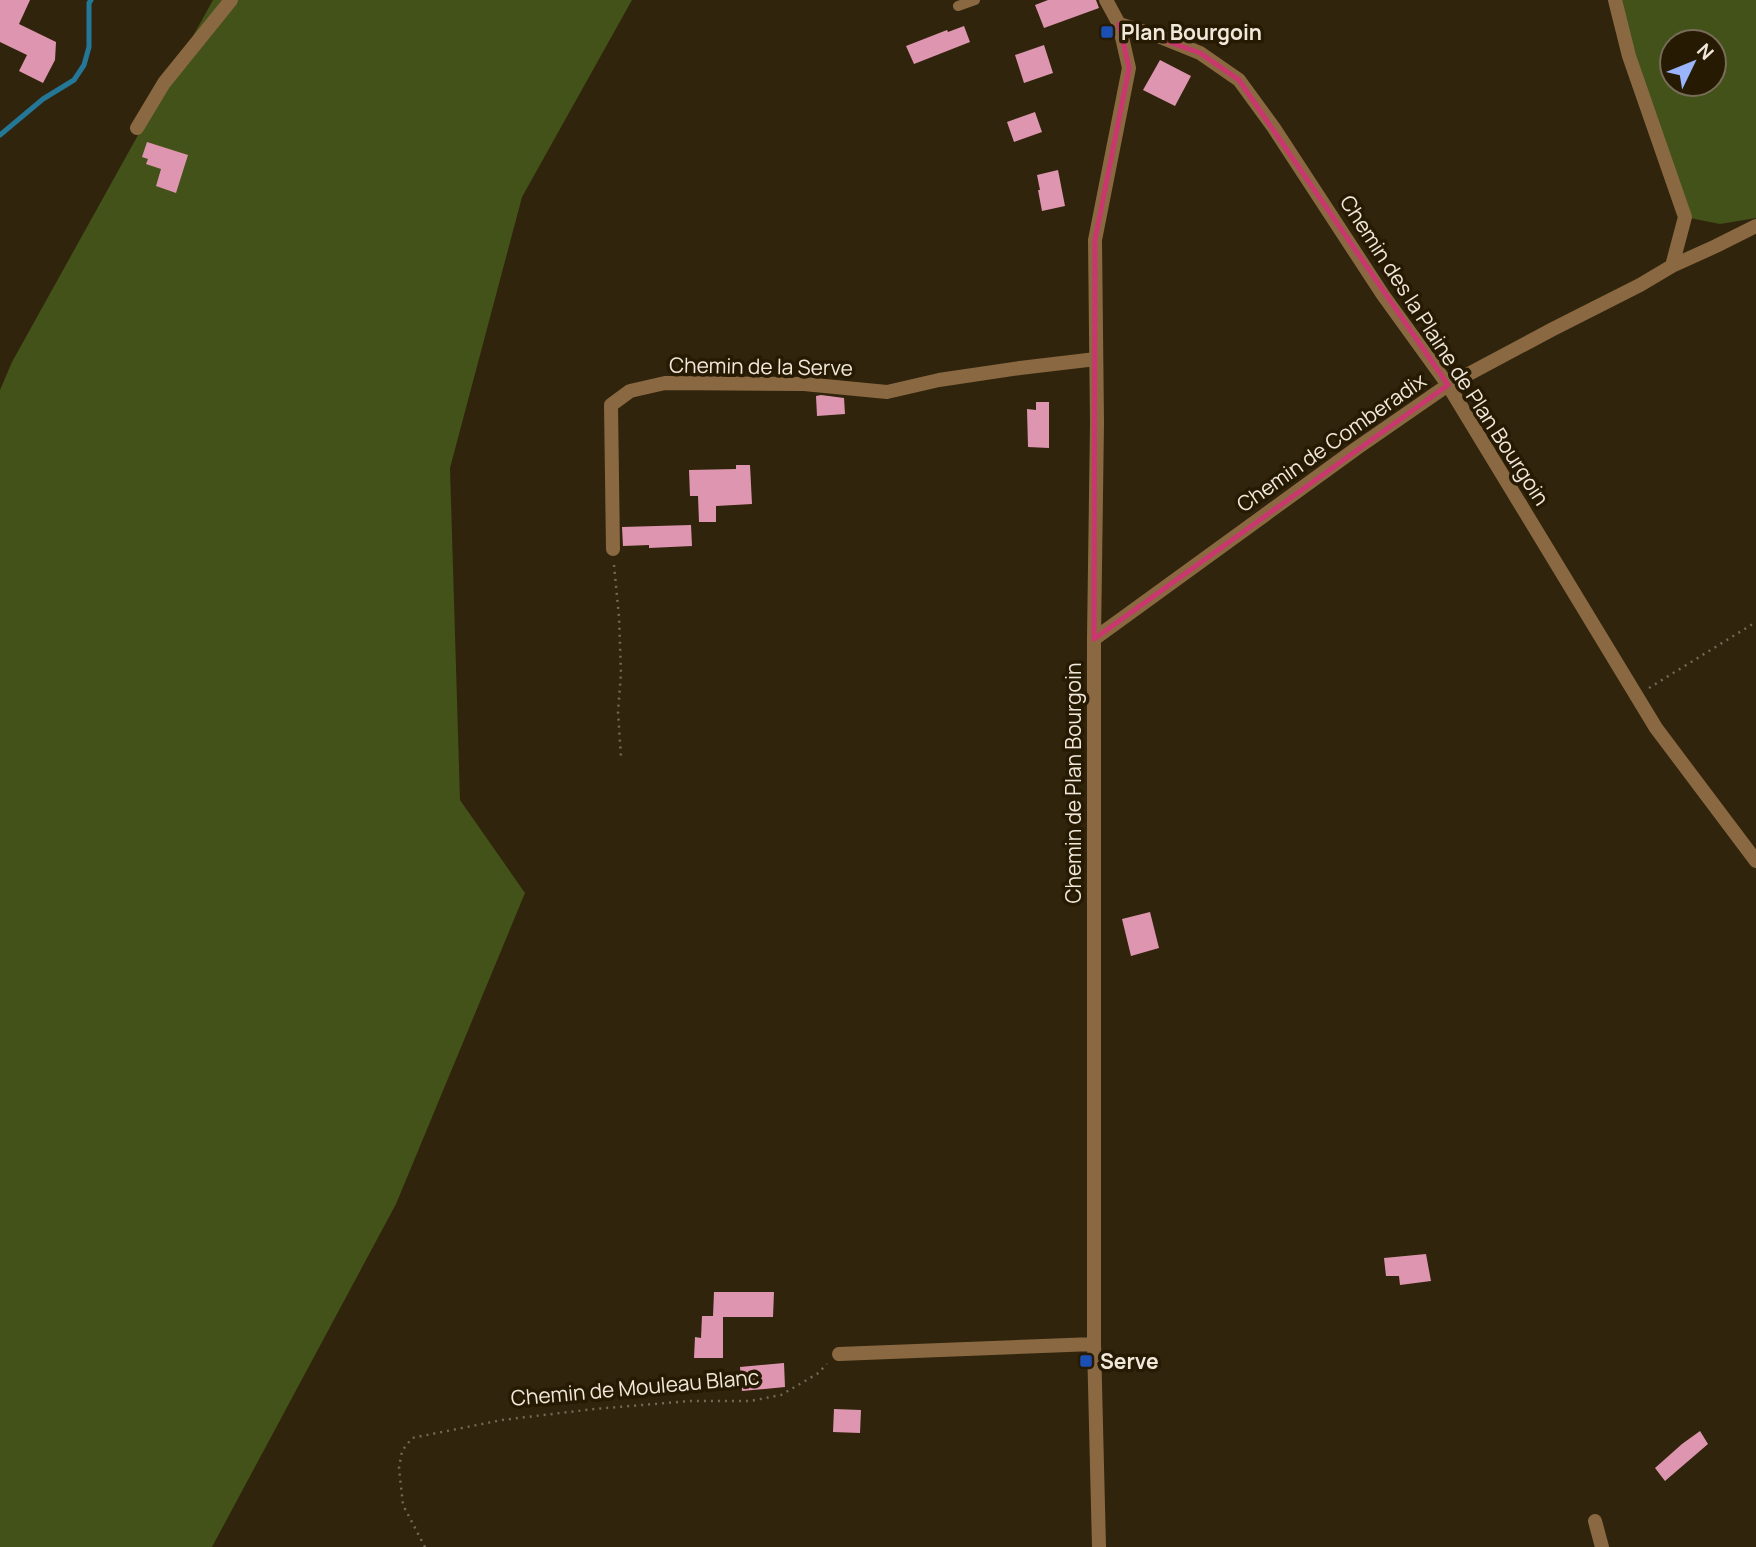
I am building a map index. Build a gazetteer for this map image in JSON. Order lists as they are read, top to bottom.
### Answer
{
  "streets": {
    "street": [
      "Chemin des la Plaine de Plan Bourgoin",
      "Chemin de la Serve",
      "Chemin de Comberadix",
      "Chemin de Plan Bourgoin"
    ],
    "path": ["Chemin de Mouleau Blanc"]
  },
  "crossings": [
    ["Chemin des la Plaine de Plan Bourgoin", "Chemin de Comberadix"],
    ["Chemin des la Plaine de Plan Bourgoin", "Chemin de Plan Bourgoin"],
    ["Chemin de la Serve", "Chemin de Plan Bourgoin"],
    ["Chemin de Comberadix", "Chemin de Plan Bourgoin"]
  ],
  "places": {
    "transit": ["Plan Bourgoin", "Serve"]
  },
  "north": "top right"
}
